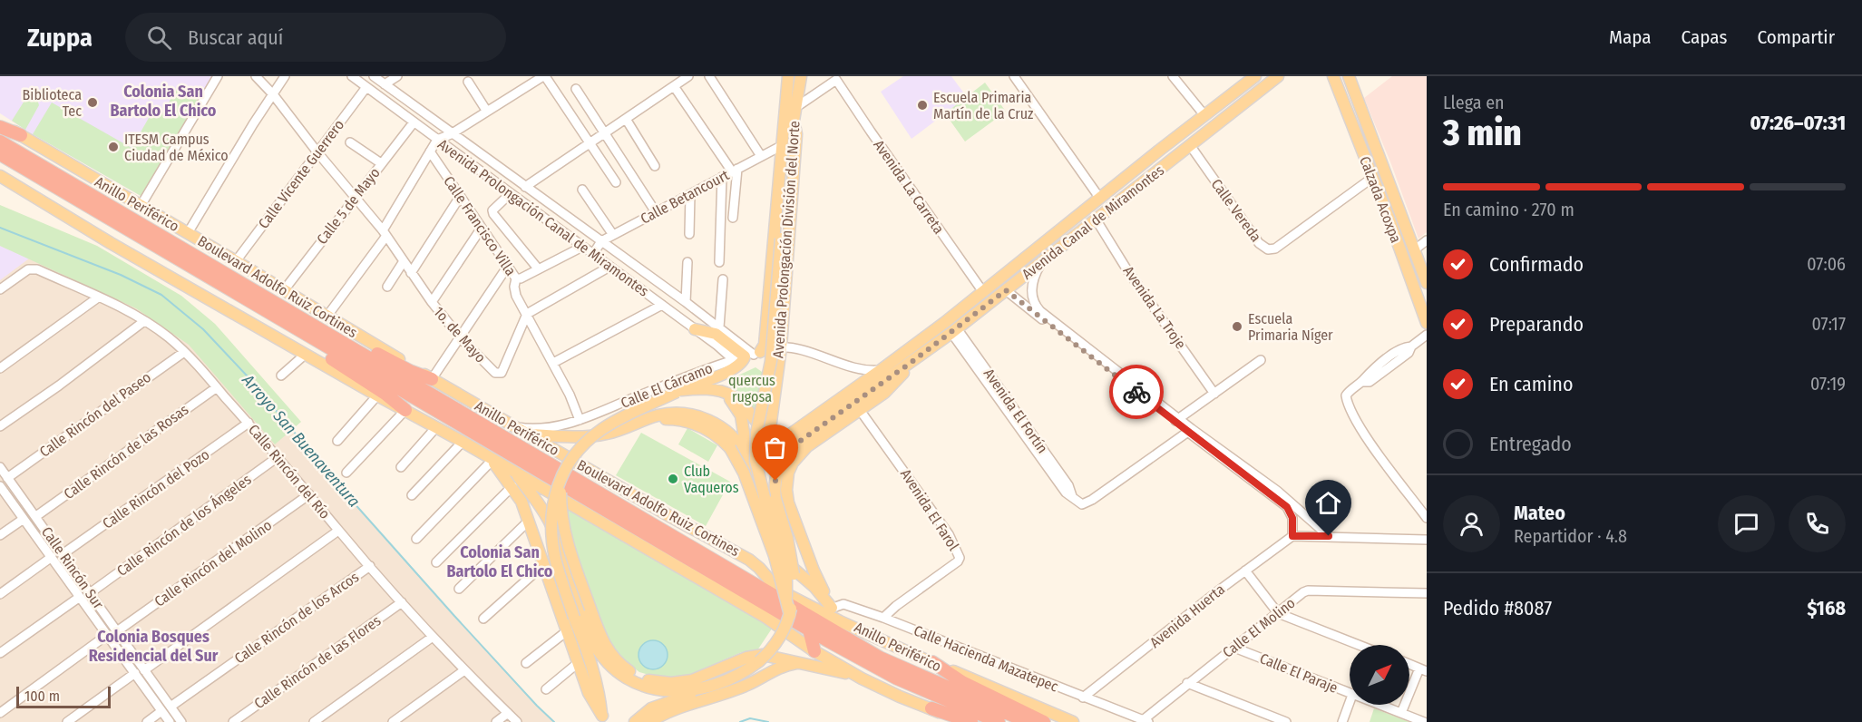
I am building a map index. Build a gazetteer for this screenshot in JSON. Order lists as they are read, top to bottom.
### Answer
{
  "streets": {
    "highway": ["Anillo Periférico"],
    "main road": [
      "Calzada Acoxpa",
      "Avenida Canal de Miramontes",
      "Avenida Prolongación División del Norte",
      "Boulevard Adolfo Ruiz Cortines"
    ],
    "street": [
      "Calle Vicente Guerrero",
      "Avenida La Carreta",
      "Calle Betancourt",
      "Calle 5 de Mayo",
      "Calle Vereda",
      "Avenida Prolongación Canal de Miramontes",
      "Calle Francisco Villa",
      "Avenida La Troje",
      "1o. de Mayo",
      "Calle El Cárcamo",
      "Avenida El Fortín",
      "Calle Rincón del Paseo",
      "Calle Rincón de las Rosas",
      "Calle Rincón del Río",
      "Calle Rincón del Pozo",
      "Avenida El Farol",
      "Calle Rincón de los Ángeles",
      "Calle Rincón del Molino",
      "Calle Rincón Sur",
      "Avenida Huerta",
      "Calle Rincón de los Arcos",
      "Calle El Molino",
      "Calle Hacienda Mazatepec",
      "Calle Rincón de las Flores",
      "Calle El Paraje"
    ]
  },
  "crossings": [
    ["Calle Vicente Guerrero", "Avenida Prolongación Canal de Miramontes"],
    ["Calle Vicente Guerrero", "Boulevard Adolfo Ruiz Cortines"],
    ["Calle Vicente Guerrero", "1o. de Mayo"],
    ["Avenida La Carreta", "Avenida Canal de Miramontes"],
    ["Avenida La Carreta", "Avenida Prolongación División del Norte"],
    ["Calle Betancourt", "Avenida Prolongación Canal de Miramontes"],
    ["Calle Betancourt", "Avenida Prolongación División del Norte"],
    ["Calzada Acoxpa", "Calle Vereda"],
    ["Anillo Periférico", "Avenida Canal de Miramontes"],
    ["Calle 5 de Mayo", "Avenida Prolongación Canal de Miramontes"],
    ["Calle 5 de Mayo", "Boulevard Adolfo Ruiz Cortines"],
    ["Calle 5 de Mayo", "1o. de Mayo"],
    ["Calle Vereda", "Avenida Canal de Miramontes"],
    ["Avenida Prolongación Canal de Miramontes", "Avenida Prolongación División del Norte"],
    ["Avenida Prolongación Canal de Miramontes", "Calle El Cárcamo"],
    ["Avenida Canal de Miramontes", "Avenida Prolongación División del Norte"],
    ["Avenida Canal de Miramontes", "Avenida La Troje"],
    ["Avenida Canal de Miramontes", "Calle El Cárcamo"],
    ["Avenida Canal de Miramontes", "Avenida El Fortín"],
    ["Calle Francisco Villa", "1o. de Mayo"],
    ["Calle Francisco Villa", "Calle El Cárcamo"],
    ["Avenida Prolongación División del Norte", "Calle El Cárcamo"],
    ["Boulevard Adolfo Ruiz Cortines", "Calle El Cárcamo"],
    ["Boulevard Adolfo Ruiz Cortines", "Calle Hacienda Mazatepec"],
    ["Calle Rincón del Paseo", "Calle Rincón del Río"],
    ["Calle Rincón del Paseo", "Calle Rincón Sur"],
    ["Calle Rincón de las Rosas", "Calle Rincón del Río"],
    ["Calle Rincón de las Rosas", "Calle Rincón Sur"],
    ["Calle Rincón del Río", "Calle Rincón del Pozo"],
    ["Calle Rincón del Río", "Calle Rincón de los Ángeles"],
    ["Calle Rincón del Río", "Calle Rincón del Molino"],
    ["Calle Rincón del Río", "Calle Rincón de los Arcos"],
    ["Calle Rincón del Río", "Calle Rincón de las Flores"],
    ["Calle Rincón del Pozo", "Calle Rincón Sur"],
    ["Avenida El Farol", "Calle Hacienda Mazatepec"],
    ["Calle Rincón de los Ángeles", "Calle Rincón Sur"],
    ["Calle Rincón del Molino", "Calle Rincón Sur"],
    ["Calle Rincón Sur", "Calle Rincón de los Arcos"],
    ["Avenida Huerta", "Calle Hacienda Mazatepec"],
    ["Calle El Molino", "Calle Hacienda Mazatepec"],
    ["Calle El Molino", "Calle El Paraje"]
  ],
  "districts": ["Colonia San Bartolo El Chico", "Colonia San Bartolo El Chico", "Colonia Bosques Residencial del Sur"],
  "water": ["Arroyo San Buenaventura"],
  "parks": ["quercus rugosa"],
  "places": [
    "Biblioteca Tec",
    "Escuela Primaria Martín de la Cruz",
    "ITESM Campus Ciudad de México",
    "Escuela Primaria Níger",
    "Club Vaqueros"
  ],
  "scale_bar": "100 m",
  "north": "top right",
  "page": {
    "header": "Zuppa",
    "search": "Buscar aquí",
    "nav": ["Mapa", "Capas", "Compartir"],
    "heading": ["3 min", "Llega en", "07:26–07:31"],
    "panel": [
      "Mateo",
      "Repartidor · 4.8",
      "Pedido #8087",
      "$168"
    ],
    "bar": "En camino · 270 m",
    "list": [
      ["Confirmado", "07:06"],
      ["Preparando", "07:17"],
      ["En camino", "07:19"],
      "Entregado"
    ],
    "scale": "100 m"
  }
}
